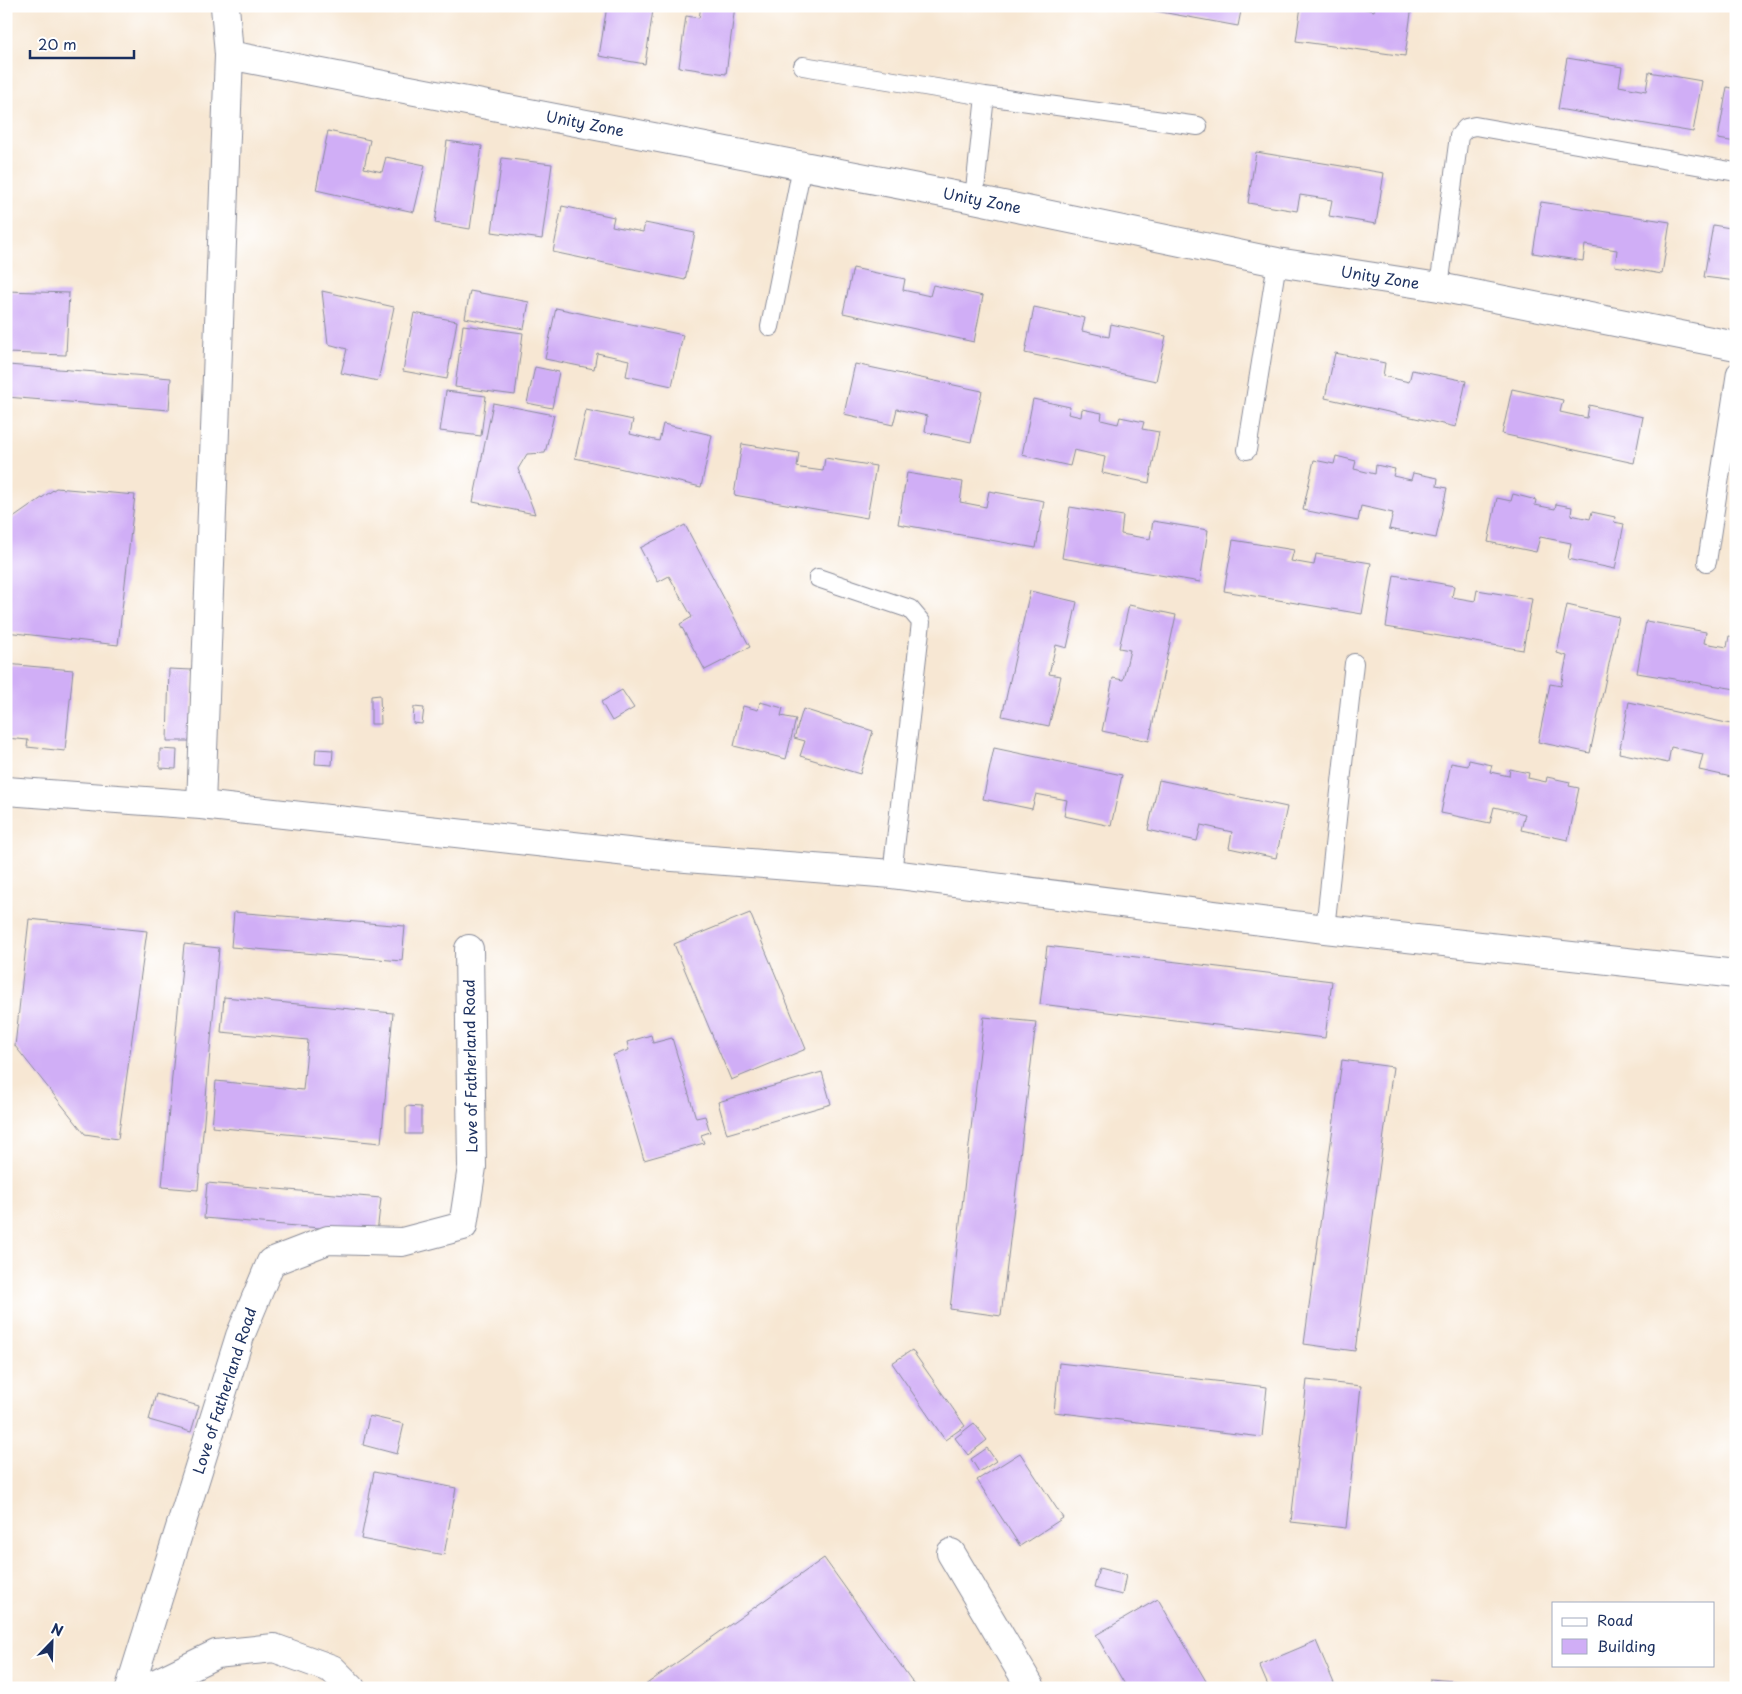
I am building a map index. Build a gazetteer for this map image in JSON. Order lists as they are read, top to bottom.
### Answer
{
  "streets": {
    "street": ["Unity Zone", "Love of Fatherland Road"]
  },
  "legend": ["Road", "Building"],
  "scale_bar": "20 m",
  "north": "top right"
}
